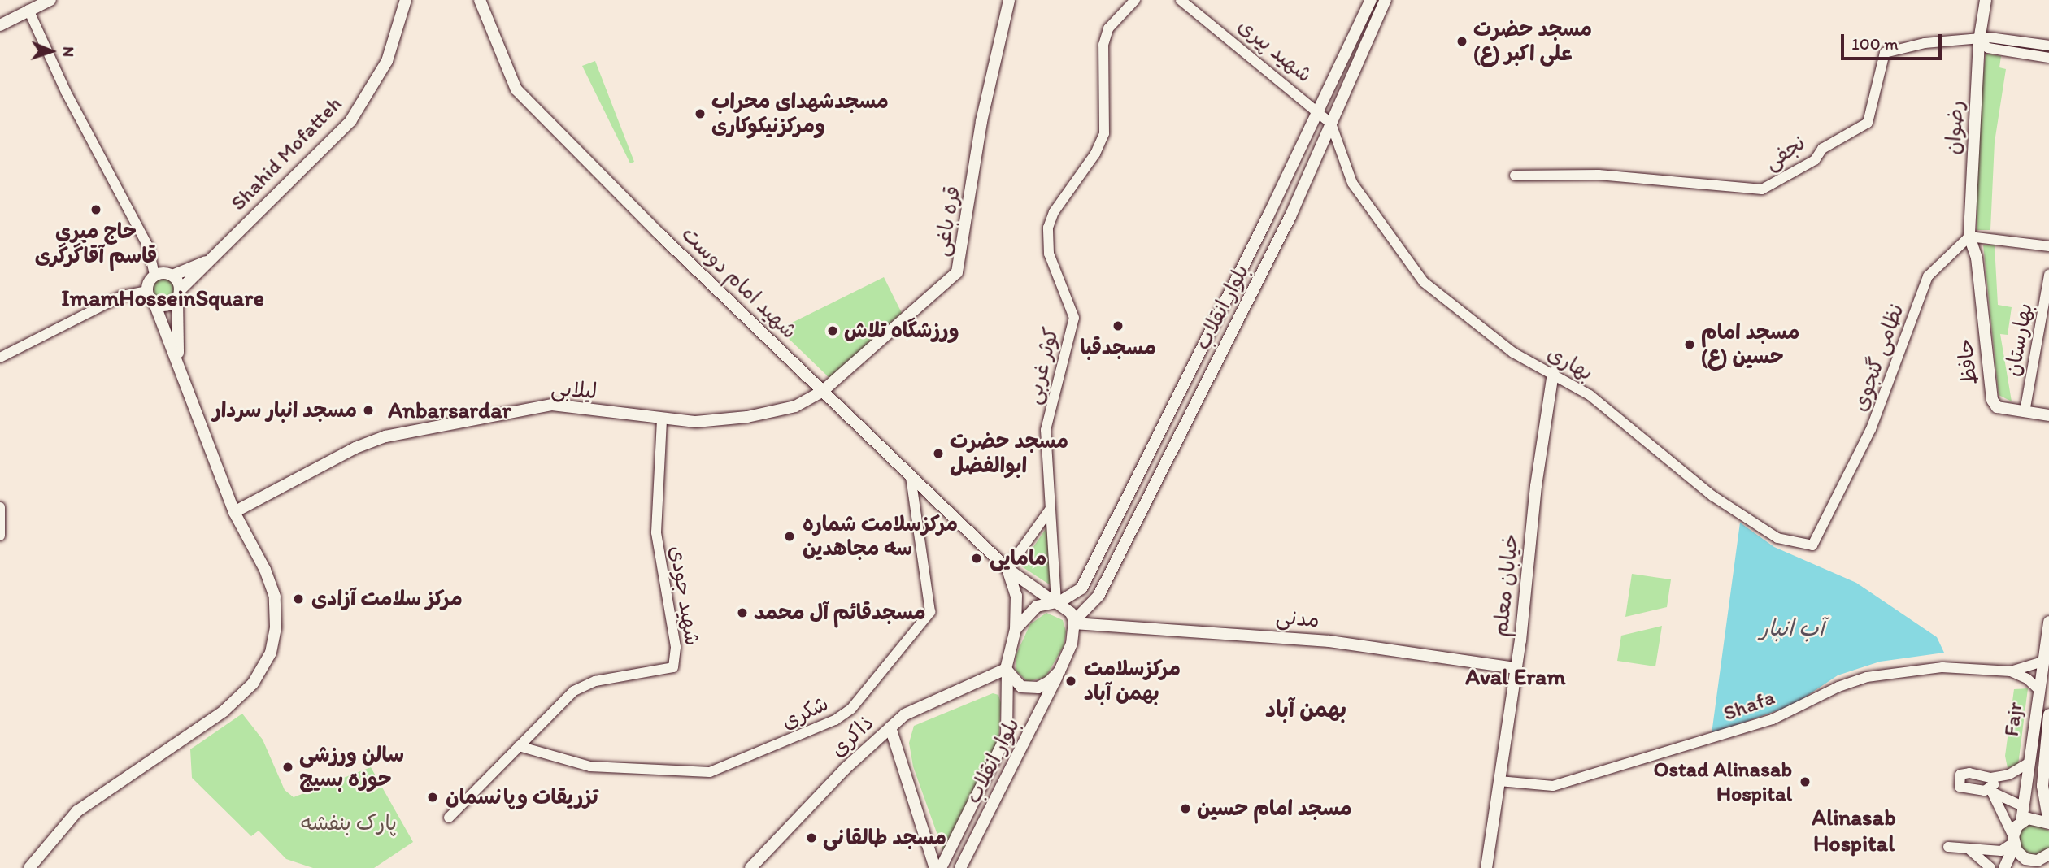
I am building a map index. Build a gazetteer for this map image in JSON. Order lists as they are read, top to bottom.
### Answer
{
  "streets": {
    "main road": [
      "رضوان",
      "Shahid Mofatteh",
      "قره باغی",
      "شهید امام دوست",
      "بلوار انقلاب",
      "حافظ",
      "لیلابی",
      "خیابان معلم",
      "مدنی",
      "Fajr",
      "ذاکری"
    ],
    "street": [
      "شهید پیری",
      "نجفی",
      "بهارستان",
      "نظامی گنجوی",
      "بهاری",
      "کوثر غربی",
      "شهید جودی",
      "Shafa",
      "شکری"
    ]
  },
  "crossings": [
    ["شهید پیری", "بلوار انقلاب"],
    ["شهید پیری", "بهاری"],
    ["رضوان", "نجفی"],
    ["رضوان", "نظامی گنجوی"],
    ["رضوان", "حافظ"],
    ["قره باغی", "شهید امام دوست"],
    ["قره باغی", "لیلابی"],
    ["شهید امام دوست", "بلوار انقلاب"],
    ["شهید امام دوست", "کوثر غربی"],
    ["شهید امام دوست", "لیلابی"],
    ["شهید امام دوست", "مدنی"],
    ["شهید امام دوست", "شکری"],
    ["شهید امام دوست", "ذاکری"],
    ["بلوار انقلاب", "بهاری"],
    ["بلوار انقلاب", "کوثر غربی"],
    ["بلوار انقلاب", "مدنی"],
    ["بلوار انقلاب", "ذاکری"],
    ["بهارستان", "حافظ"],
    ["نظامی گنجوی", "بهاری"],
    ["بهاری", "خیابان معلم"],
    ["کوثر غربی", "مدنی"],
    ["کوثر غربی", "ذاکری"],
    ["لیلابی", "شهید جودی"],
    ["خیابان معلم", "مدنی"],
    ["خیابان معلم", "Shafa"],
    ["شهید جودی", "شکری"],
    ["مدنی", "ذاکری"]
  ],
  "districts": [
    "ImamHosseinSquare",
    "Anbarsardar",
    "Aval Eram",
    "بهمن آباد",
    "Alinasab Hospital"
  ],
  "water": ["آب انبار"],
  "parks": ["پارک بنفشه"],
  "places": [
    "مسجد حضرت علی اکبر (ع)",
    "مسجدشهدای محراب ومرکزنیکوکاری",
    "حاج میری قاسم آقاگرگری",
    "مسجدقبا",
    "ورزشگاه تلاش",
    "مسجد امام حسین (ع)",
    "مسجد انبار سردار",
    "مسجد حضرت ابوالفضل",
    "مرکزسلامت شماره سه مجاهدین",
    "مامایی",
    "مرکز سلامت آزادی",
    "مسجدقائم آل محمد",
    "مرکزسلامت بهمن آباد",
    "سالن ورزشی حوزه بسیج",
    "Ostad Alinasab Hospital",
    "تزریقات وپانسمان",
    "مسجد امام حسین",
    "مسجد طالقانی"
  ],
  "scale_bar": "100 m",
  "north": "right"
}
